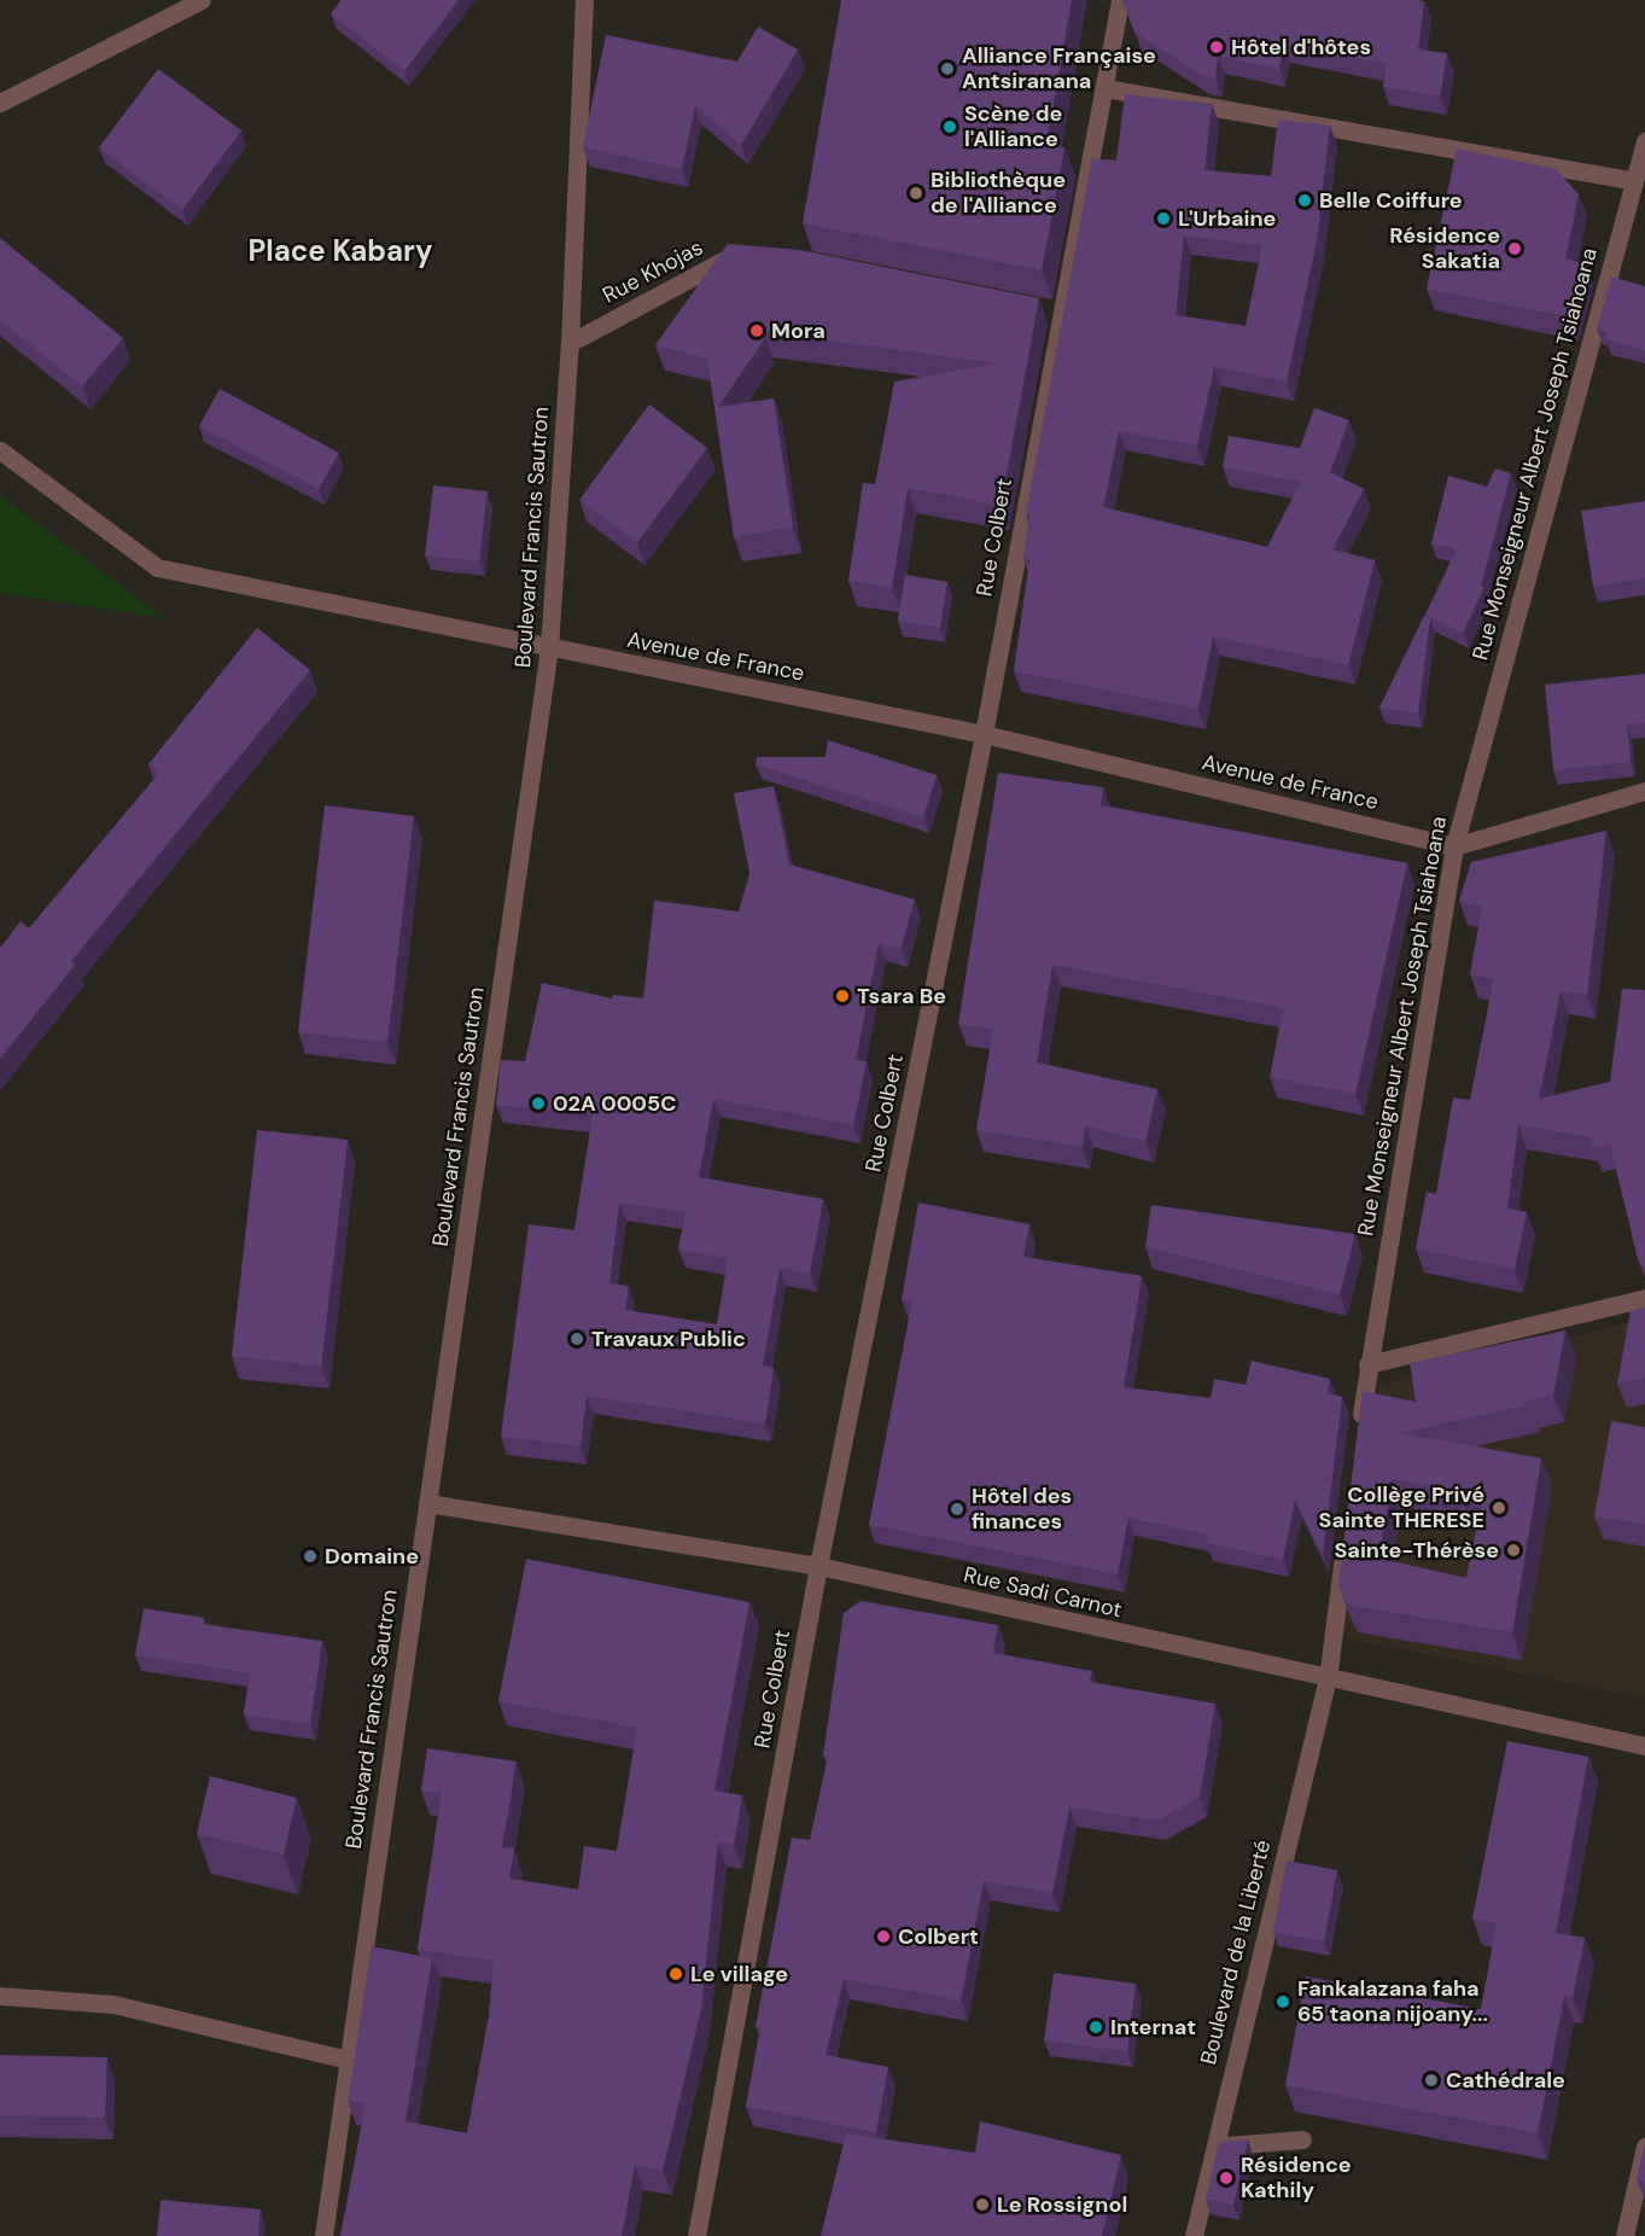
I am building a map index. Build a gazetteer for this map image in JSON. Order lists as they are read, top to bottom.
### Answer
{
  "streets": {
    "street": [
      "Rue Khojas",
      "Rue Monseigneur Albert Joseph Tsiahoana",
      "Boulevard Francis Sautron",
      "Rue Colbert",
      "Avenue de France",
      "Rue Sadi Carnot",
      "Boulevard de la Liberté"
    ]
  },
  "crossings": [
    ["Rue Khojas", "Boulevard Francis Sautron"],
    ["Rue Monseigneur Albert Joseph Tsiahoana", "Avenue de France"],
    ["Boulevard Francis Sautron", "Avenue de France"],
    ["Boulevard Francis Sautron", "Rue Sadi Carnot"],
    ["Rue Colbert", "Avenue de France"],
    ["Rue Colbert", "Rue Sadi Carnot"],
    ["Rue Sadi Carnot", "Boulevard de la Liberté"]
  ],
  "districts": ["Place Kabary"],
  "places": [
    "Hôtel d'hôtes",
    "Alliance Française Antsiranana",
    "Scène de l'Alliance",
    "Bibliothèque de l'Alliance",
    "Belle Coiffure",
    "L'Urbaine",
    "Résidence Sakatia",
    "Mora",
    "Tsara Be",
    "02A 0005C",
    "Travaux Public",
    "Collège Privé Sainte THERESE",
    "Hôtel des finances",
    "Sainte-Thérèse",
    "Domaine",
    "Colbert",
    "Le village",
    "Fankalazana faha 65 taona nijoany...",
    "Internat",
    "Cathédrale",
    "Résidence Kathily",
    "Le Rossignol"
  ]
}
